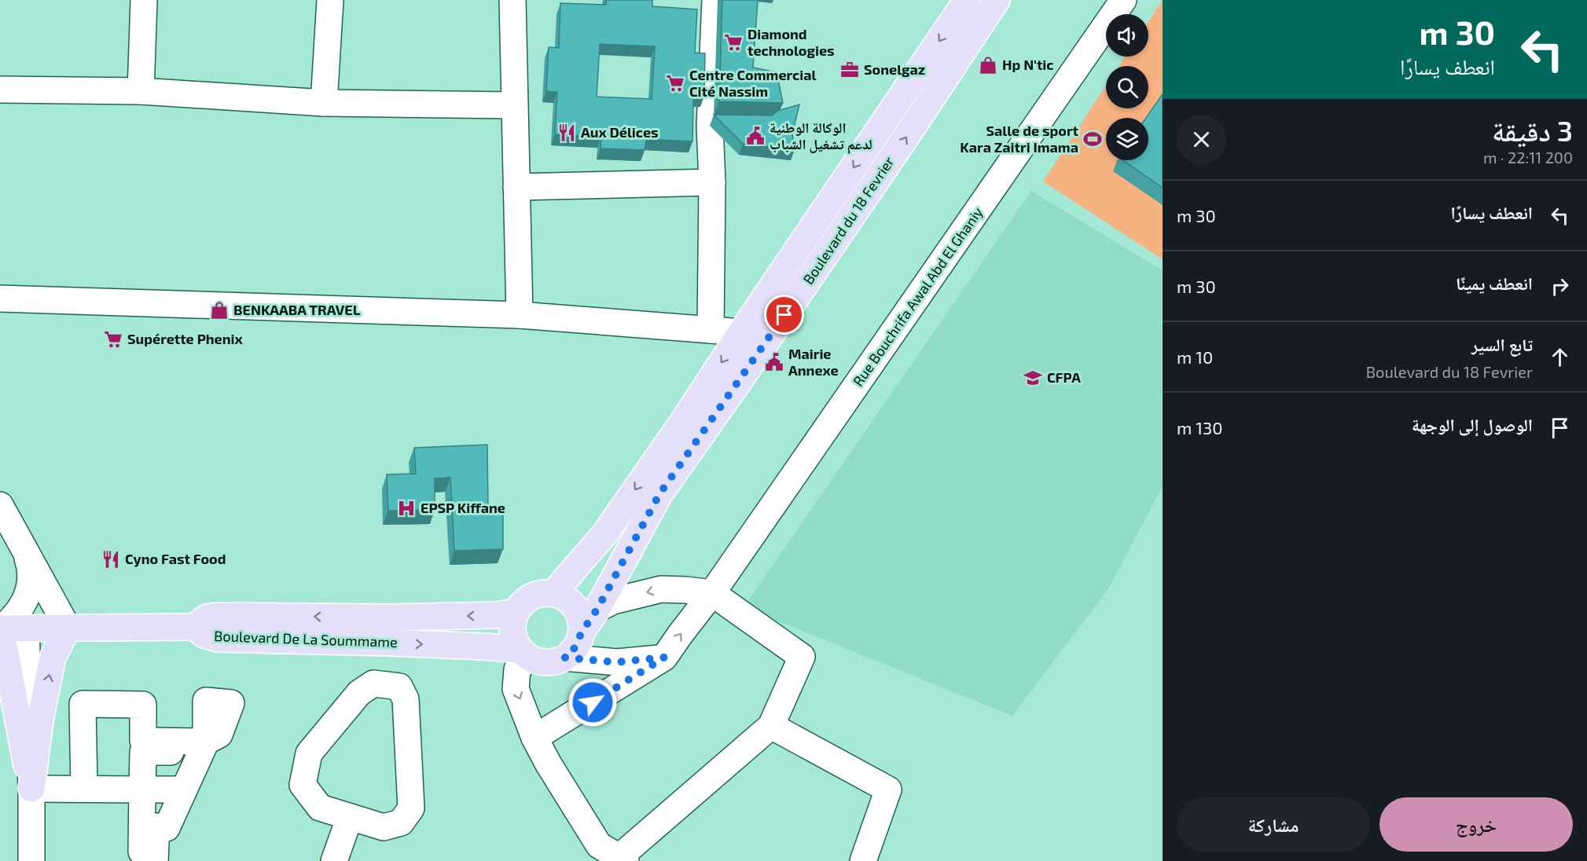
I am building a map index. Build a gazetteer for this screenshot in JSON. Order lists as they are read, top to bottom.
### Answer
{
  "streets": {
    "main road": ["Boulevard du 18 Fevrier", "Boulevard De La Soummame"],
    "street": ["Rue Bouchrifa Awal Abd El Ghaniy"]
  },
  "crossings": [
    ["Boulevard du 18 Fevrier", "Boulevard De La Soummame"]
  ],
  "places": {
    "supermarket": ["Diamond technologies", "Centre Commercial Cité Nassim", "Supérette Phenix"],
    "shop": ["Hp N'tic", "BENKAABA TRAVEL"],
    "office": ["Sonelgaz"],
    "restaurant": ["Aux Délices", "Cyno Fast Food"],
    "public building": ["الوكالة الوطنية لدعم تشغيل الشباب", "Mairie Annexe"],
    "sports": ["Salle de sport Kara Zaitri Imama"],
    "school or university": ["CFPA"],
    "hospital": ["EPSP Kiffane"]
  },
  "page": {
    "turn": ["30 m", "انعطف يسارًا"],
    "heading": ["3 دقيقة", "200 m · 22:11"],
    "list": [
      {
        "name": "انعطف يسارًا",
        "value": "30 m"
      },
      {
        "name": "انعطف يمينًا",
        "value": "30 m"
      },
      {
        "name": "تابع السير",
        "note": "Boulevard du 18 Fevrier",
        "value": "10 m"
      },
      {
        "name": "الوصول إلى الوجهة",
        "value": "130 m"
      }
    ],
    "buttons": ["خروج", "مشاركة"]
  }
}
